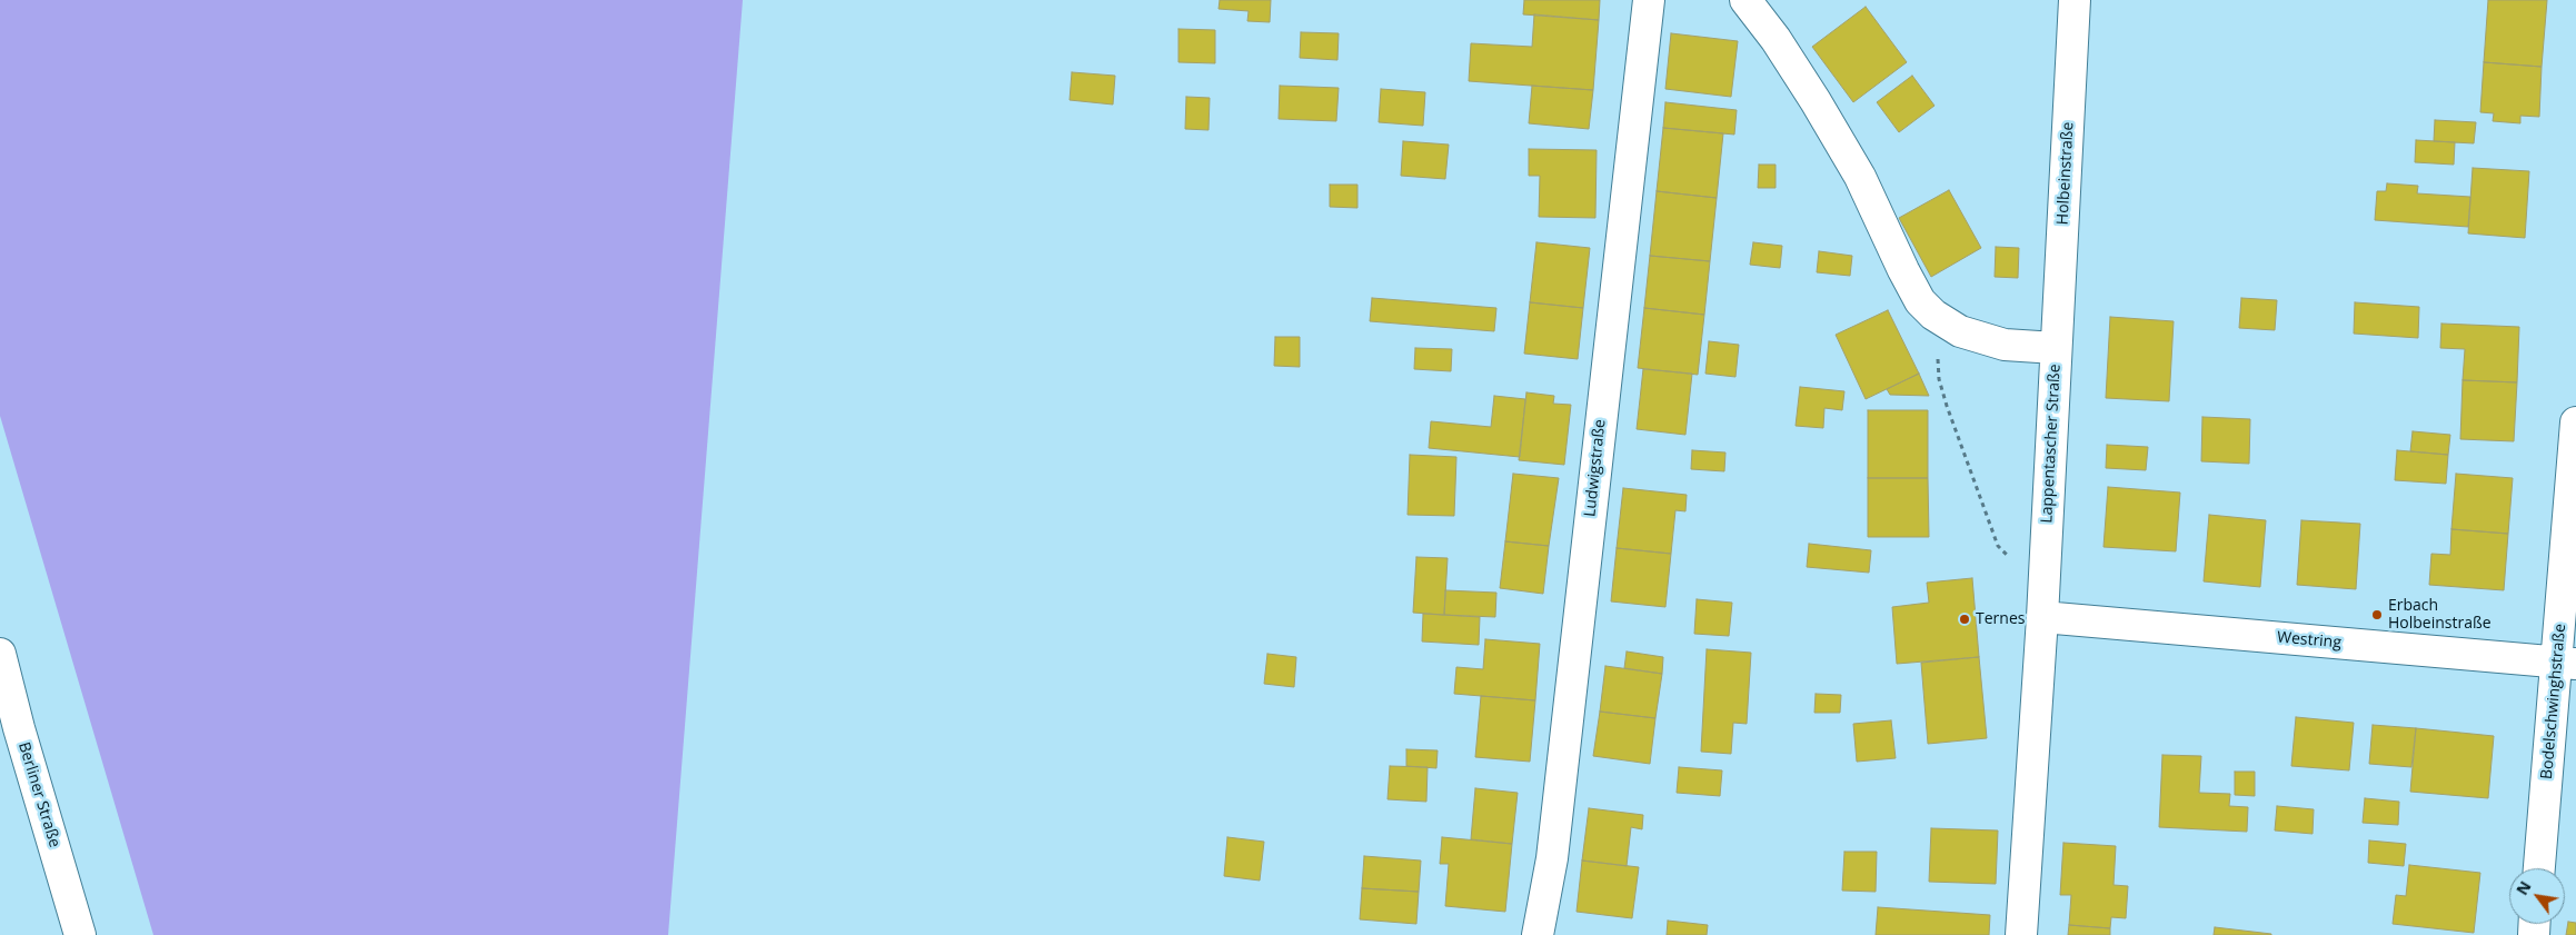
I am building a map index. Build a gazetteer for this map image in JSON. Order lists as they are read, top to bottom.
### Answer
{
  "streets": {
    "street": [
      "Holbeinstraße",
      "Lappentascher Straße",
      "Ludwigstraße",
      "Westring",
      "Bodelschwinghstraße",
      "Berliner Straße"
    ]
  },
  "crossings": [
    ["Holbeinstraße", "Lappentascher Straße"],
    ["Lappentascher Straße", "Westring"],
    ["Westring", "Bodelschwinghstraße"]
  ],
  "places": ["Erbach Holbeinstraße", "Ternes"],
  "north": "top left"
}
